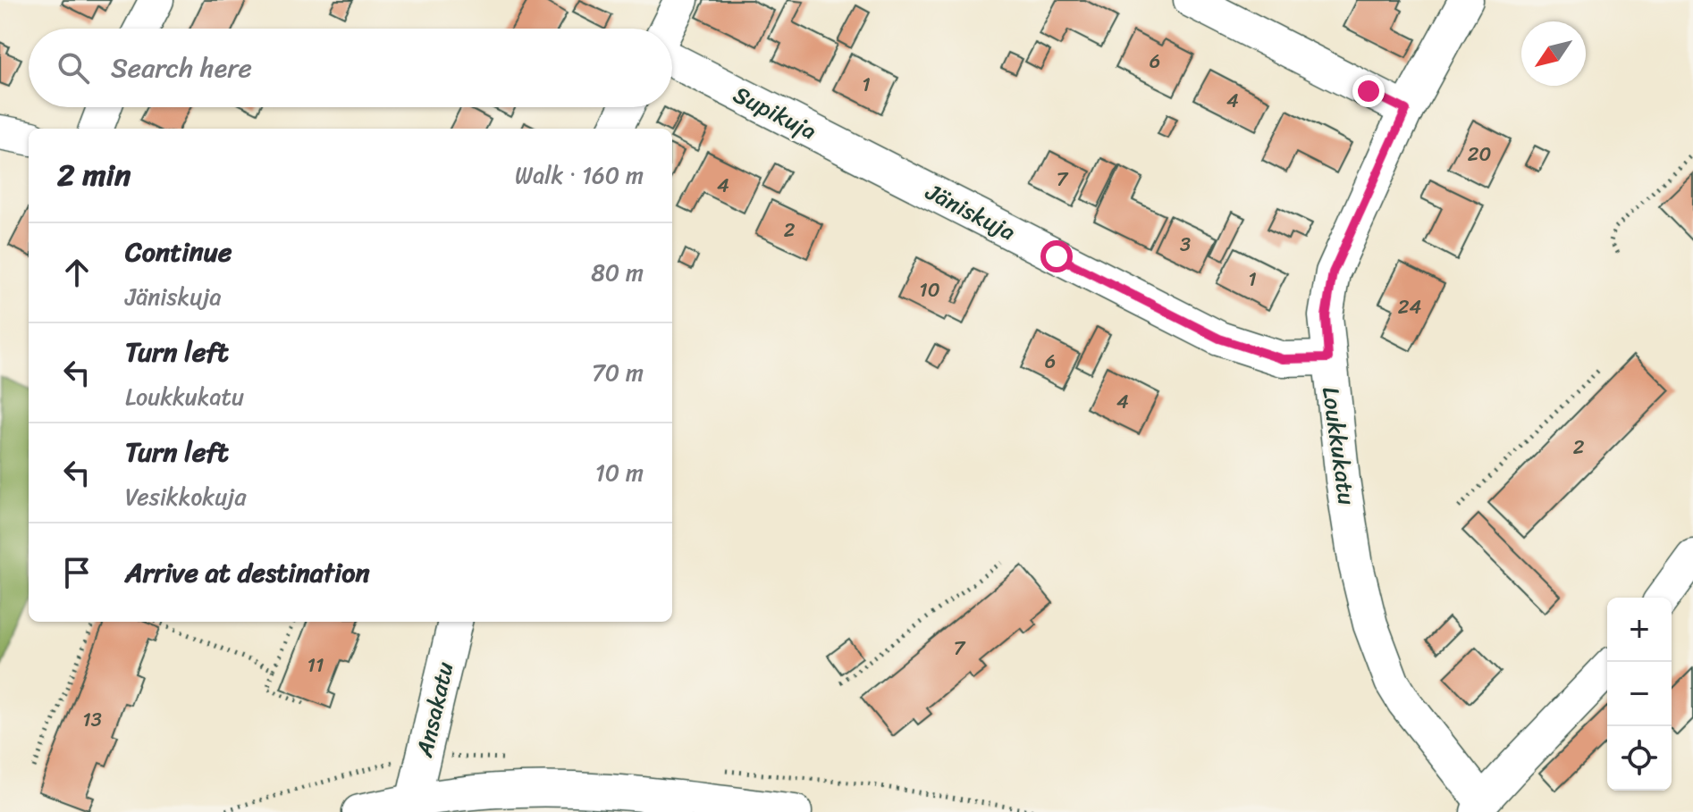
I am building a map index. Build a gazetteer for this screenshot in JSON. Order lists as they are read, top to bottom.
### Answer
{
  "streets": {
    "street": [
      "Supikuja",
      "Jäniskuja",
      "Loukkukatu",
      "Ansakatu"
    ]
  },
  "crossings": [
    ["Supikuja", "Jäniskuja"],
    ["Jäniskuja", "Loukkukatu"]
  ],
  "house_numbers": [
    "6",
    "1",
    "4",
    "20",
    "7",
    "4",
    "2",
    "3",
    "1",
    "10",
    "24",
    "6",
    "4",
    "2",
    "7",
    "11",
    "13"
  ],
  "north": "bottom left",
  "page": {
    "search": "Search here",
    "heading": ["2 min", "Walk · 160 m"],
    "list": [
      ["Continue", "Jäniskuja", "80 m"],
      ["Turn left", "Loukkukatu", "70 m"],
      ["Turn left", "Vesikkokuja", "10 m"],
      "Arrive at destination"
    ],
    "map_buttons": ["+", "−"]
  }
}
